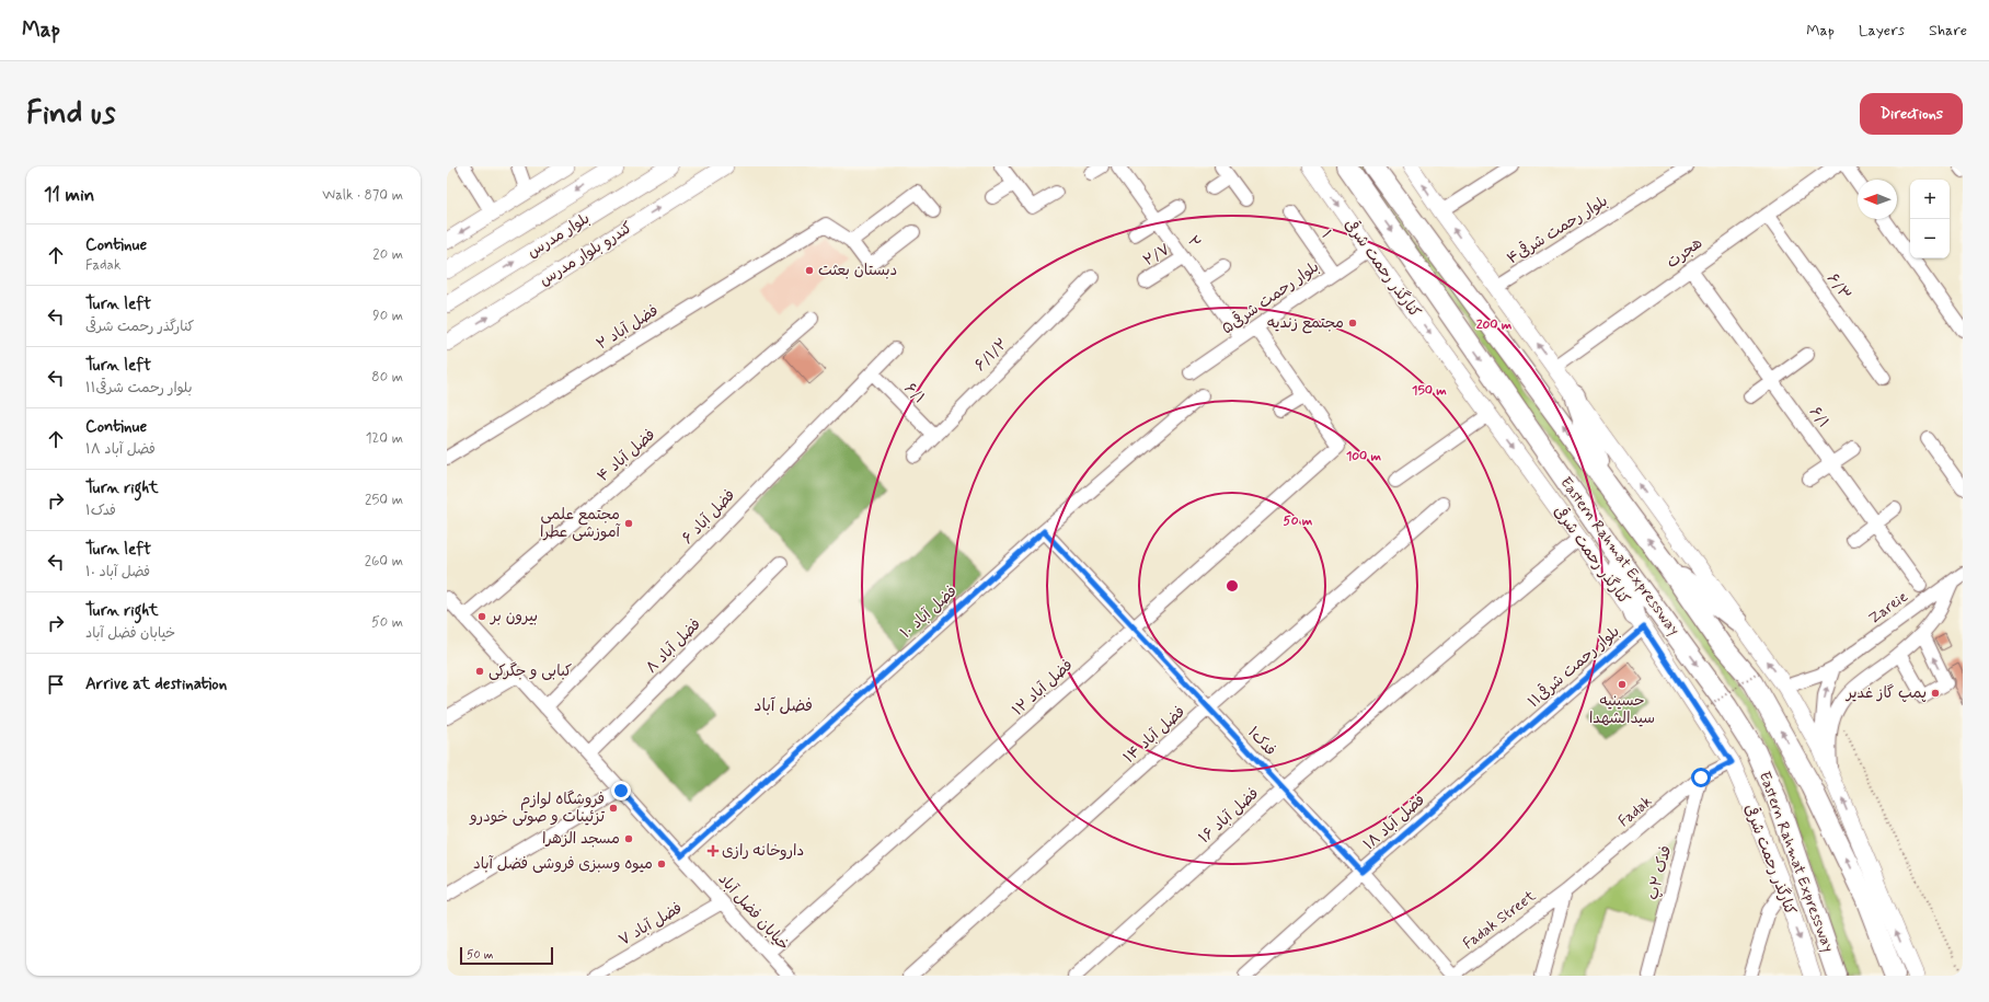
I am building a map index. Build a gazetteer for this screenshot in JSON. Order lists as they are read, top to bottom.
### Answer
{
  "streets": {
    "highway": ["Eastern Rahmat Expressway"],
    "main road": ["بلوار مدرس", "کندرو بلوار مدرس", "کنارگذر رحمت شرقی"],
    "street": [
      "بلوار رحمت شرقی۴",
      "۱",
      "۲",
      "هجرت",
      "۲/۷",
      "۶/۳",
      "۵بلوار رحمت شرقی",
      "فضل آباد ۲",
      "۶/۱/۲",
      "۶/۱",
      "فضل آباد ۴",
      "فضل آباد ۶",
      "Zareie",
      "فضل آباد ۱۰",
      "فضل آباد ۸",
      "بلوار رحمت شرقی۱۱",
      "فضل آباد ۱۲",
      "فضل آباد ۱۴",
      "فدک۱",
      "Fadak",
      "فضل آباد ۱۶",
      "فضل آباد ۱۸",
      "فدک ۲پ",
      "خیابان فضل آباد",
      "Fadak Street",
      "فضل آباد ۷"
    ]
  },
  "crossings": [
    ["۱", "۵بلوار رحمت شرقی"],
    ["۲", "۲/۷"],
    ["۲", "۵بلوار رحمت شرقی"],
    ["هجرت", "۶/۳"],
    ["هجرت", "۶/۱"],
    ["کنارگذر رحمت شرقی", "۵بلوار رحمت شرقی"],
    ["کنارگذر رحمت شرقی", "بلوار رحمت شرقی۱۱"],
    ["کنارگذر رحمت شرقی", "Fadak"],
    ["کنارگذر رحمت شرقی", "فضل آباد ۱۶"],
    ["۶/۱/۲", "۶/۱"],
    ["۶/۱", "فضل آباد ۶"],
    ["فضل آباد ۴", "خیابان فضل آباد"],
    ["فضل آباد ۶", "خیابان فضل آباد"],
    ["فضل آباد ۱۰", "فدک۱"],
    ["فضل آباد ۱۰", "خیابان فضل آباد"],
    ["فضل آباد ۸", "خیابان فضل آباد"],
    ["بلوار رحمت شرقی۱۱", "فضل آباد ۱۸"],
    ["فضل آباد ۱۲", "فدک۱"],
    ["فضل آباد ۱۲", "خیابان فضل آباد"],
    ["فضل آباد ۱۴", "فدک۱"],
    ["فدک۱", "فضل آباد ۱۶"],
    ["فدک۱", "فضل آباد ۱۸"],
    ["فدک۱", "Fadak Street"],
    ["Fadak", "فدک ۲پ"],
    ["Fadak", "Fadak Street"],
    ["خیابان فضل آباد", "فضل آباد ۷"]
  ],
  "districts": ["فضل آباد"],
  "places": {
    "other": [
      "دبستان بعثت",
      "مجتمع زندیه",
      "مجتمع علمی آموزشی عطرا",
      "بیرون بر",
      "کبابی و جگرکی",
      "حسینیه سیدالشهدا",
      "پمپ گاز غدیر",
      "فروشگاه لوازم تزئینات و صوتی خودرو",
      "مسجد الزهرا",
      "میوه وسبزی فروشی فضل آباد"
    ],
    "health": ["داروخانه رازی"]
  },
  "scale_bar": "50 m",
  "north": "left",
  "page": {
    "header": "Map",
    "nav": ["Map", "Layers", "Share"],
    "buttons": "Directions",
    "title": "Find us",
    "heading": ["11 min", "Walk · 870 m"],
    "map_buttons": ["+", "−"],
    "list": [
      ["Continue", "Fadak", "20 m"],
      ["Turn left", "کنارگذر رحمت شرقی", "90 m"],
      ["Turn left", "بلوار رحمت شرقی۱۱", "80 m"],
      ["Continue", "فضل آباد ۱۸", "120 m"],
      ["Turn right", "فدک۱", "250 m"],
      ["Turn left", "فضل آباد ۱۰", "260 m"],
      ["Turn right", "خیابان فضل آباد", "50 m"],
      "Arrive at destination"
    ],
    "scale": "50 m"
  },
  "rings": [
    "200 m",
    "150 m",
    "100 m",
    "50 m"
  ]
}
